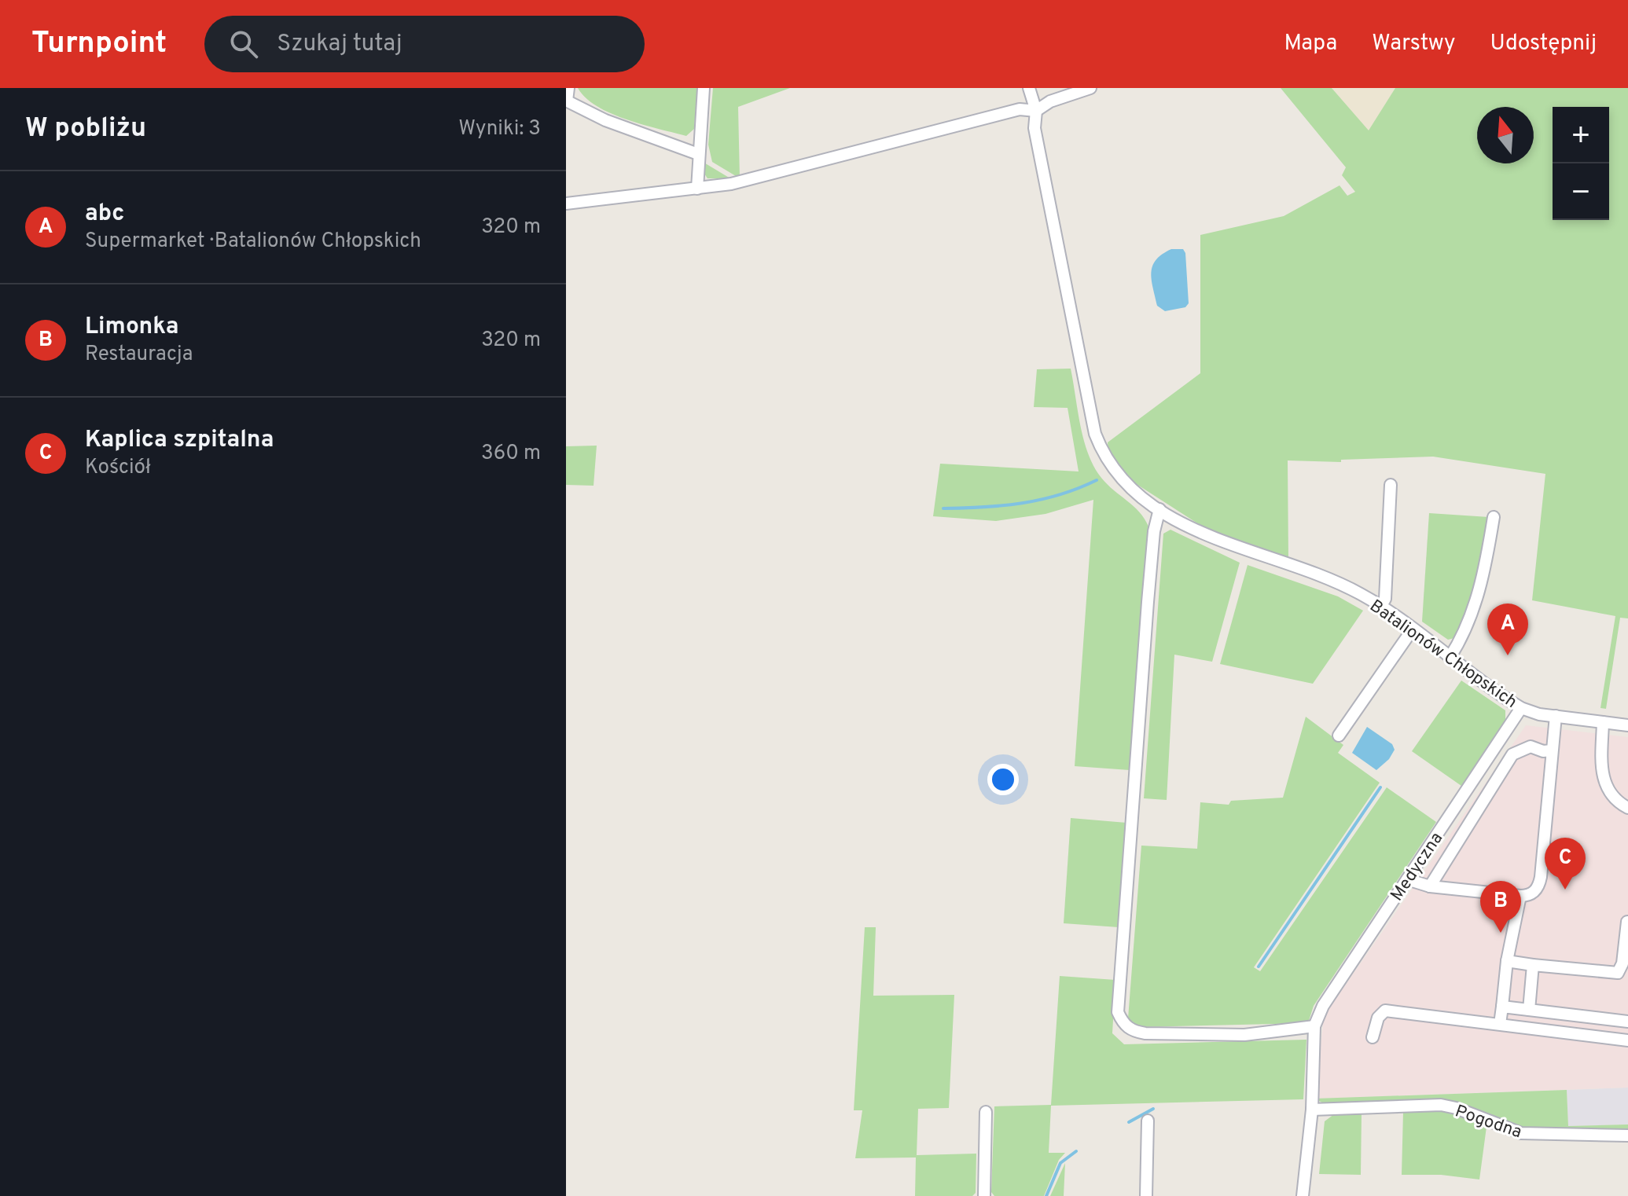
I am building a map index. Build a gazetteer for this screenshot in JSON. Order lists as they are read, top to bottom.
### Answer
{
  "streets": {
    "street": ["Batalionów Chłopskich", "Medyczna", "Pogodna"]
  },
  "crossings": [
    ["Batalionów Chłopskich", "Medyczna"]
  ],
  "north": "top",
  "page": {
    "header": "Turnpoint",
    "search": "Szukaj tutaj",
    "nav": ["Mapa", "Warstwy", "Udostępnij"],
    "heading": ["W pobliżu", "Wyniki: 3"],
    "map_buttons": ["+", "−"],
    "list": [
      {
        "mark": "A",
        "name": "abc",
        "note": "Supermarket · Batalionów Chłopskich",
        "value": "320 m"
      },
      {
        "mark": "B",
        "name": "Limonka",
        "note": "Restauracja",
        "value": "320 m"
      },
      {
        "mark": "C",
        "name": "Kaplica szpitalna",
        "note": "Kościół",
        "value": "360 m"
      }
    ],
    "pins": ["A", "C", "B"]
  }
}
